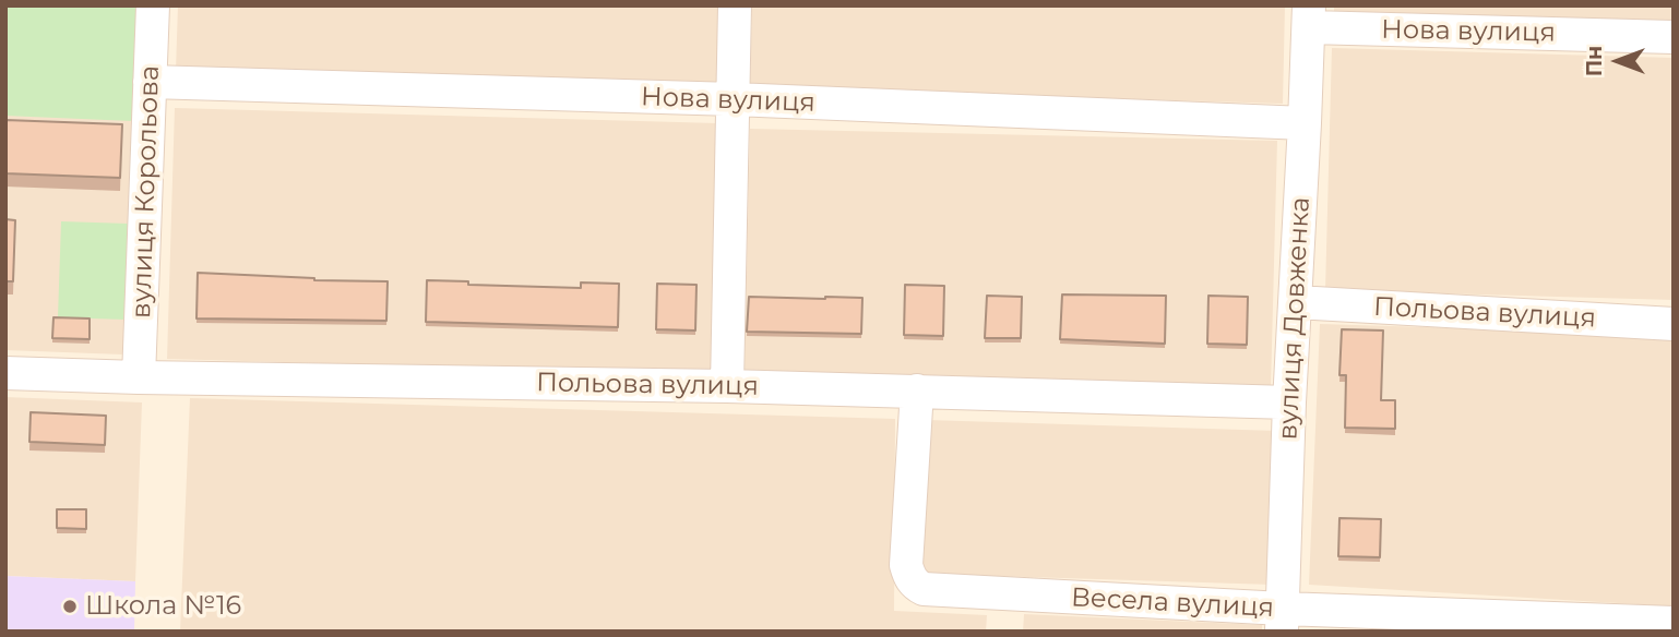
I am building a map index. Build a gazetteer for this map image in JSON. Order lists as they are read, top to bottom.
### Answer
{
  "streets": {
    "street": [
      "Нова вулиця",
      "вулиця Корольова",
      "Польова вулиця",
      "вулиця Довженка",
      "Весела вулиця"
    ]
  },
  "crossings": [
    ["Нова вулиця", "вулиця Корольова"],
    ["Нова вулиця", "вулиця Довженка"],
    ["вулиця Корольова", "Польова вулиця"],
    ["Польова вулиця", "вулиця Довженка"],
    ["Польова вулиця", "Весела вулиця"],
    ["вулиця Довженка", "Весела вулиця"]
  ],
  "places": ["Школа №16"],
  "north": "left"
}
